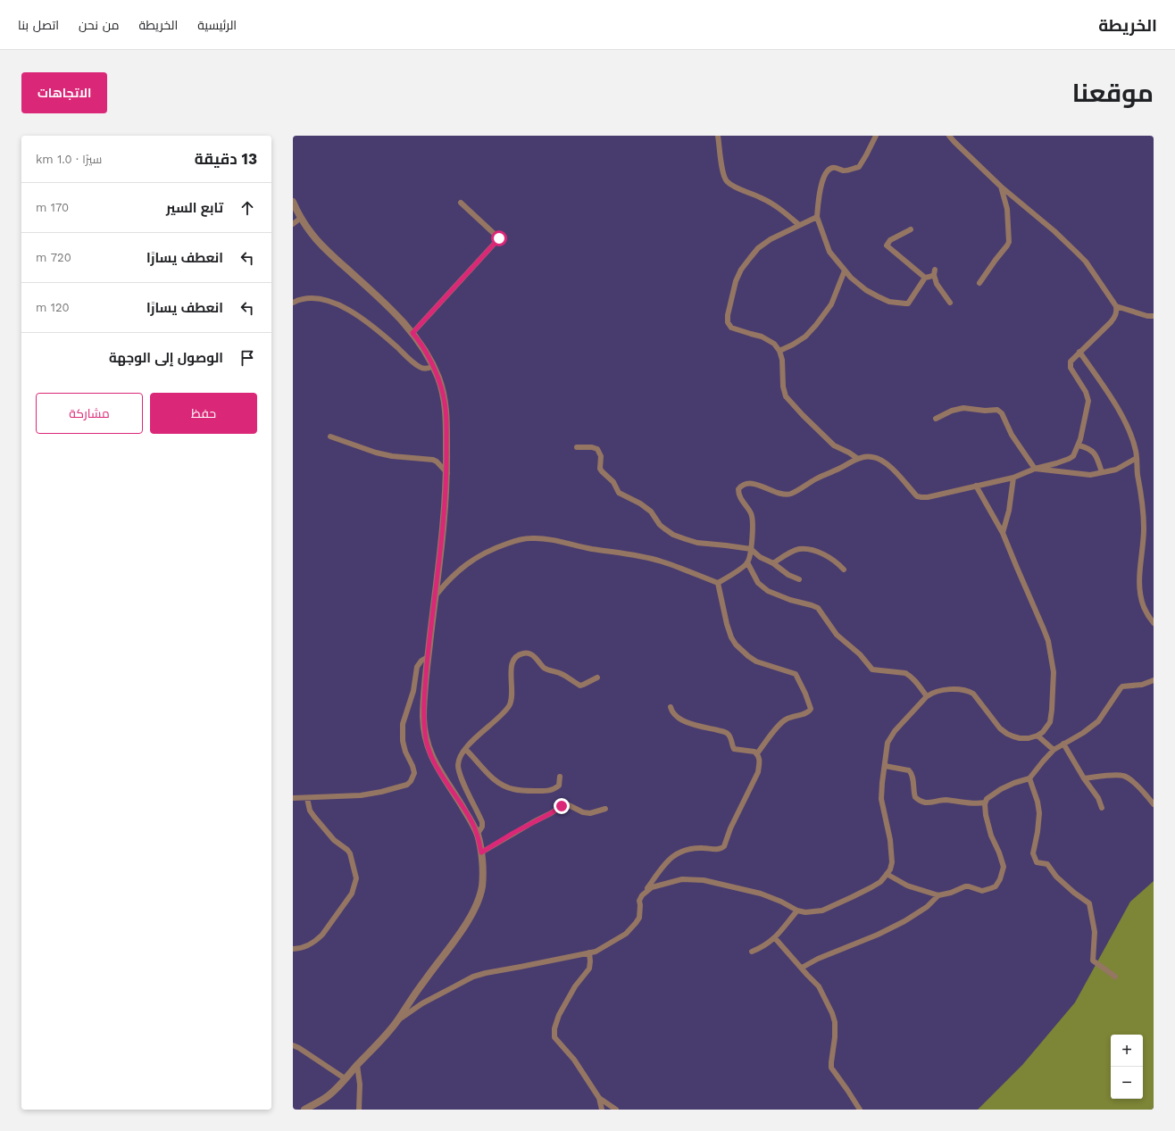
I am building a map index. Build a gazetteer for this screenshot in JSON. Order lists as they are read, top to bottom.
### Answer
{
  "page": {
    "header": "الخريطة",
    "nav": [
      "الرئيسية",
      "الخريطة",
      "من نحن",
      "اتصل بنا"
    ],
    "title": "موقعنا",
    "buttons": [
      "الاتجاهات",
      ["حفظ", "مشاركة"]
    ],
    "heading": ["13 دقيقة", "سيرًا · 1.0 km"],
    "list": [
      ["تابع السير", "170 m"],
      ["انعطف يسارًا", "720 m"],
      ["انعطف يسارًا", "120 m"],
      "الوصول إلى الوجهة"
    ],
    "map_buttons": ["+", "−"]
  }
}
